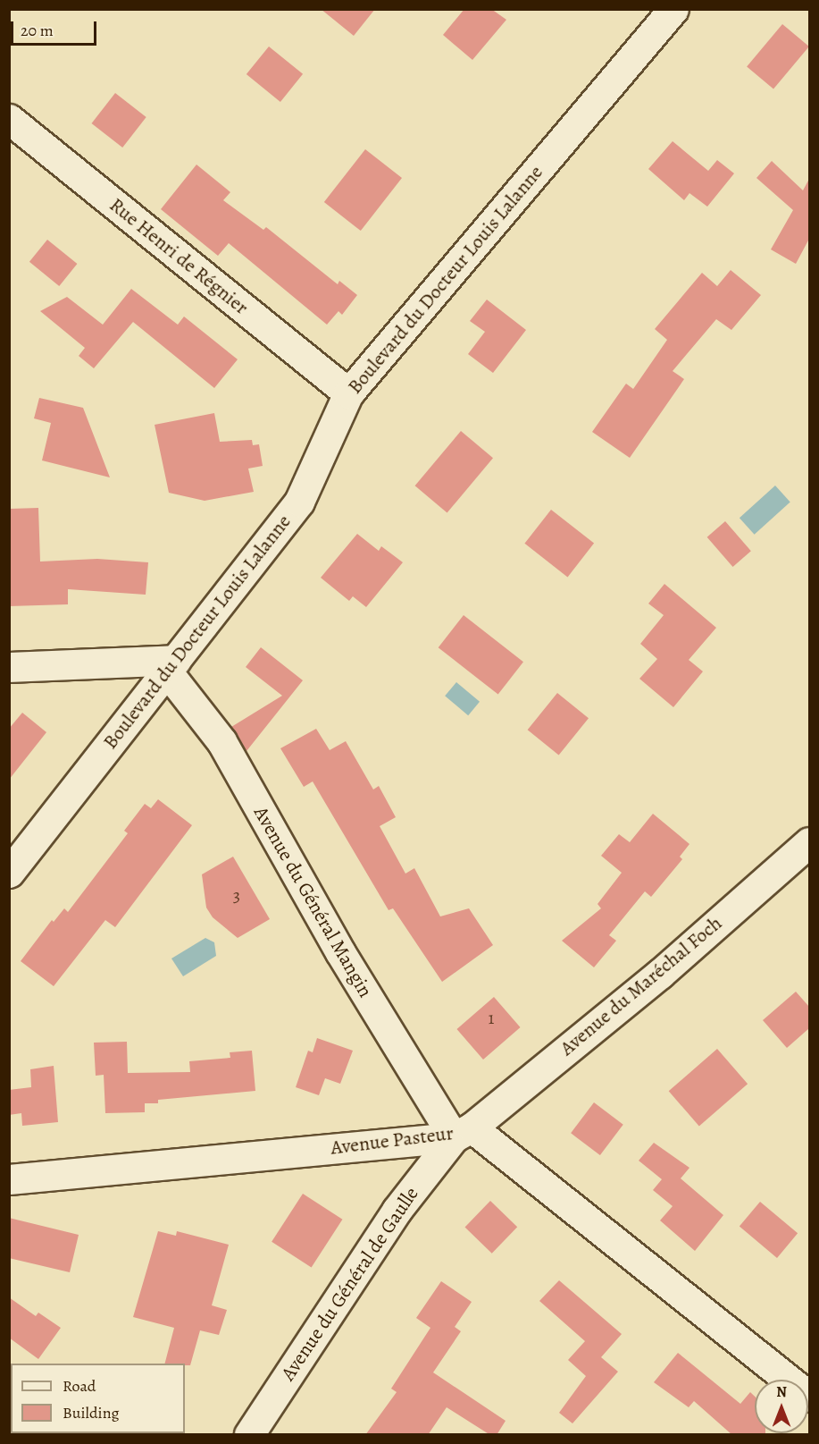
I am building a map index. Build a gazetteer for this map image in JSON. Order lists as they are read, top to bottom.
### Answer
{
  "streets": {
    "street": [
      "Rue Henri de Régnier",
      "Boulevard du Docteur Louis Lalanne",
      "Avenue du Général Mangin",
      "Avenue du Maréchal Foch",
      "Avenue Pasteur",
      "Avenue du Général de Gaulle"
    ]
  },
  "crossings": [
    ["Rue Henri de Régnier", "Boulevard du Docteur Louis Lalanne"],
    ["Boulevard du Docteur Louis Lalanne", "Avenue du Général Mangin"],
    ["Avenue du Général Mangin", "Avenue du Maréchal Foch"],
    ["Avenue du Général Mangin", "Avenue Pasteur"],
    ["Avenue du Général Mangin", "Avenue du Général de Gaulle"],
    ["Avenue du Maréchal Foch", "Avenue Pasteur"],
    ["Avenue du Maréchal Foch", "Avenue du Général de Gaulle"],
    ["Avenue Pasteur", "Avenue du Général de Gaulle"]
  ],
  "house_numbers": ["3", "1"],
  "legend": ["Road", "Building"],
  "scale_bar": "20 m",
  "north": "top"
}
